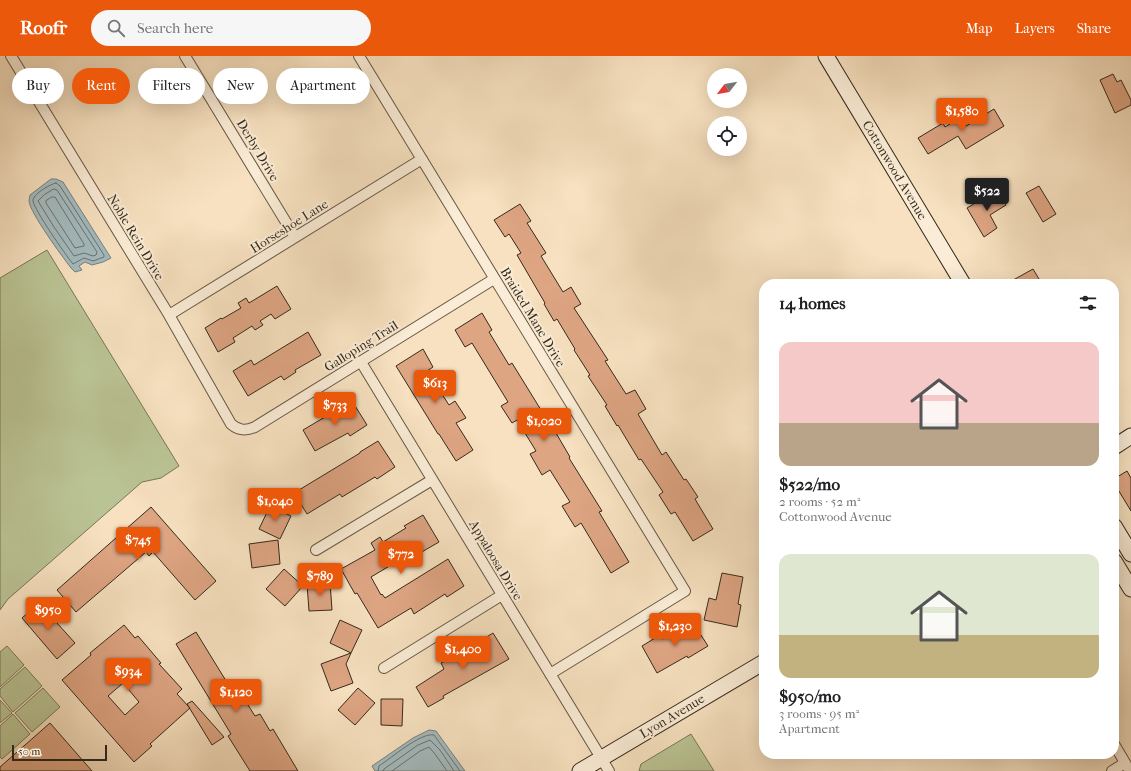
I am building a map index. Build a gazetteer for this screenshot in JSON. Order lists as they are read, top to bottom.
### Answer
{
  "streets": {
    "main road": ["Cottonwood Avenue", "Lyon Avenue"],
    "street": [
      "Derby Drive",
      "Horseshoe Lane",
      "Noble Rein Drive",
      "Braided Mane Drive",
      "Galloping Trail",
      "Appaloosa Drive"
    ]
  },
  "crossings": [
    ["Derby Drive", "Horseshoe Lane"],
    ["Horseshoe Lane", "Noble Rein Drive"],
    ["Horseshoe Lane", "Braided Mane Drive"],
    ["Noble Rein Drive", "Galloping Trail"],
    ["Braided Mane Drive", "Galloping Trail"],
    ["Braided Mane Drive", "Appaloosa Drive"],
    ["Galloping Trail", "Appaloosa Drive"],
    ["Appaloosa Drive", "Lyon Avenue"]
  ],
  "scale_bar": "50 m",
  "north": "bottom left",
  "page": {
    "header": "Roofr",
    "search": "Search here",
    "nav": ["Map", "Layers", "Share"],
    "chip": [
      "Buy",
      "Rent",
      "Filters",
      "New",
      "Apartment"
    ],
    "price": [
      "$1,580",
      "$522",
      "$613",
      "$733",
      "$1,020",
      "$1,040",
      "$745",
      "$772",
      "$789",
      "$950",
      "$1,230",
      "$1,400",
      "$934",
      "$1,120"
    ],
    "heading": "14 homes",
    "list": [
      {
        "name": "$522/mo",
        "note": "2 rooms · 52 m² · Cottonwood Avenue"
      },
      {
        "name": "$950/mo",
        "note": "3 rooms · 95 m² · Apartment"
      }
    ],
    "scale": "50 m"
  }
}
